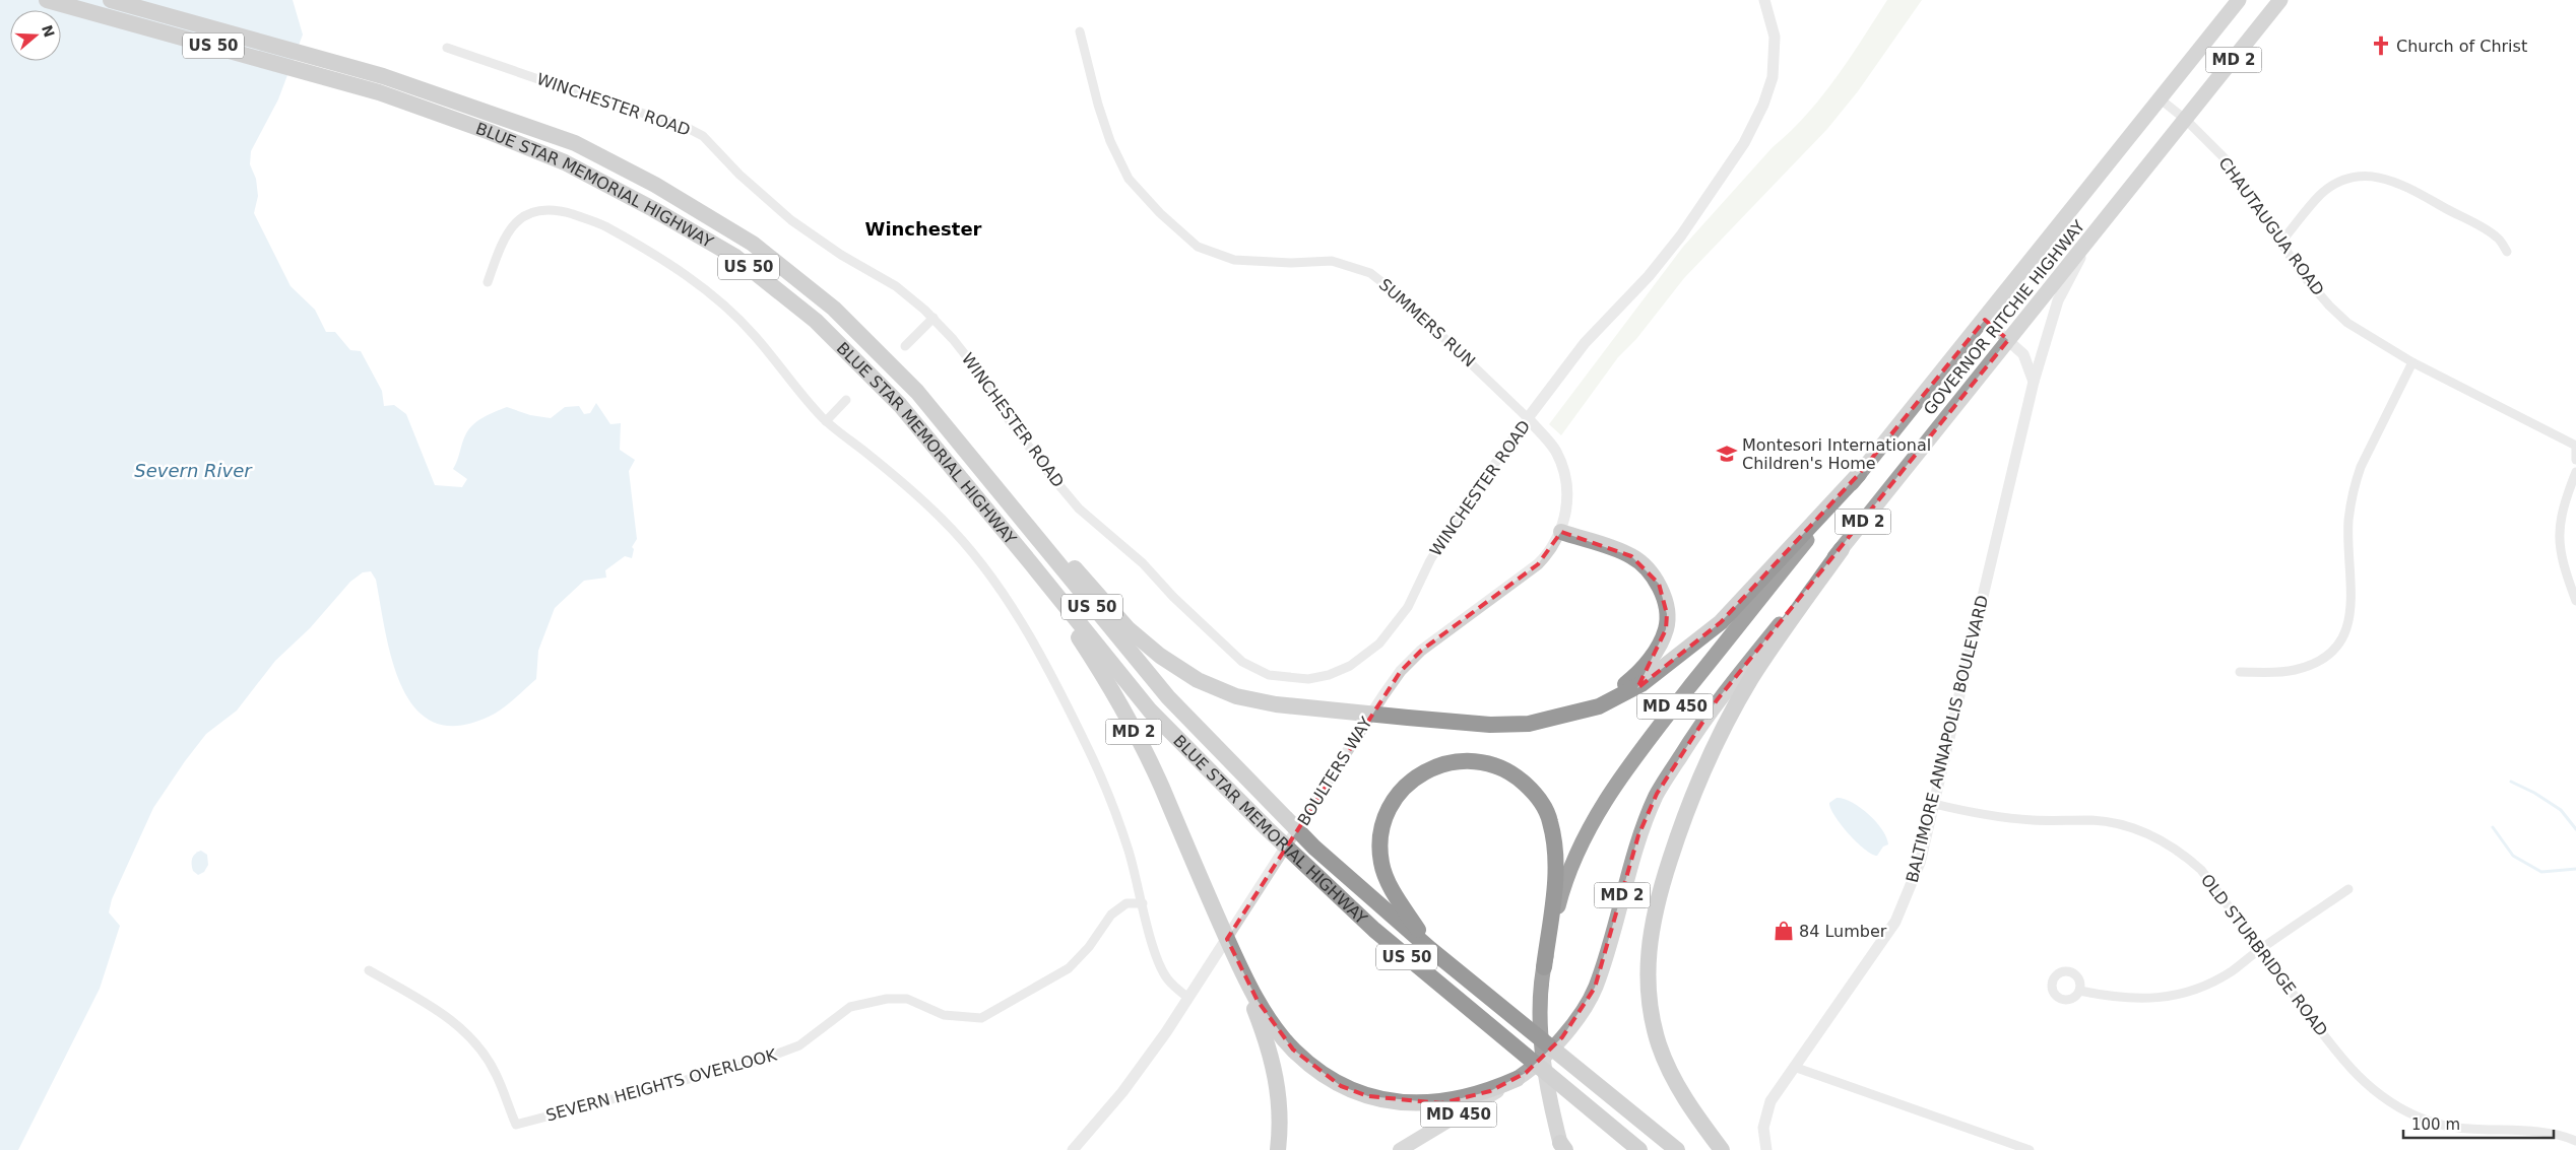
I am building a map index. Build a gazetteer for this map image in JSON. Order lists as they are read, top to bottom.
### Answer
{
  "streets": {
    "highway": [
      "US 50",
      "MD 2",
      "BLUE STAR MEMORIAL HIGHWAY",
      "GOVERNOR RITCHIE HIGHWAY",
      "MD 450"
    ],
    "street": [
      "WINCHESTER ROAD",
      "CHAUTAUGUA ROAD",
      "SUMMERS RUN",
      "BALTIMORE ANNAPOLIS BOULEVARD",
      "BOULTERS WAY",
      "OLD STURBRIDGE ROAD",
      "SEVERN HEIGHTS OVERLOOK"
    ]
  },
  "crossings": [
    ["MD 2", "BLUE STAR MEMORIAL HIGHWAY"],
    ["MD 2", "GOVERNOR RITCHIE HIGHWAY"],
    ["WINCHESTER ROAD", "SUMMERS RUN"],
    ["WINCHESTER ROAD", "BOULTERS WAY"],
    ["CHAUTAUGUA ROAD", "GOVERNOR RITCHIE HIGHWAY"],
    ["GOVERNOR RITCHIE HIGHWAY", "BALTIMORE ANNAPOLIS BOULEVARD"],
    ["SUMMERS RUN", "BOULTERS WAY"],
    ["BALTIMORE ANNAPOLIS BOULEVARD", "OLD STURBRIDGE ROAD"]
  ],
  "districts": ["Winchester"],
  "water": ["Severn River"],
  "places": {
    "church": ["Church of Christ"],
    "school or university": ["Montesori International Children's Home"],
    "shop": ["84 Lumber"]
  },
  "scale_bar": "100 m",
  "north": "right"
}
